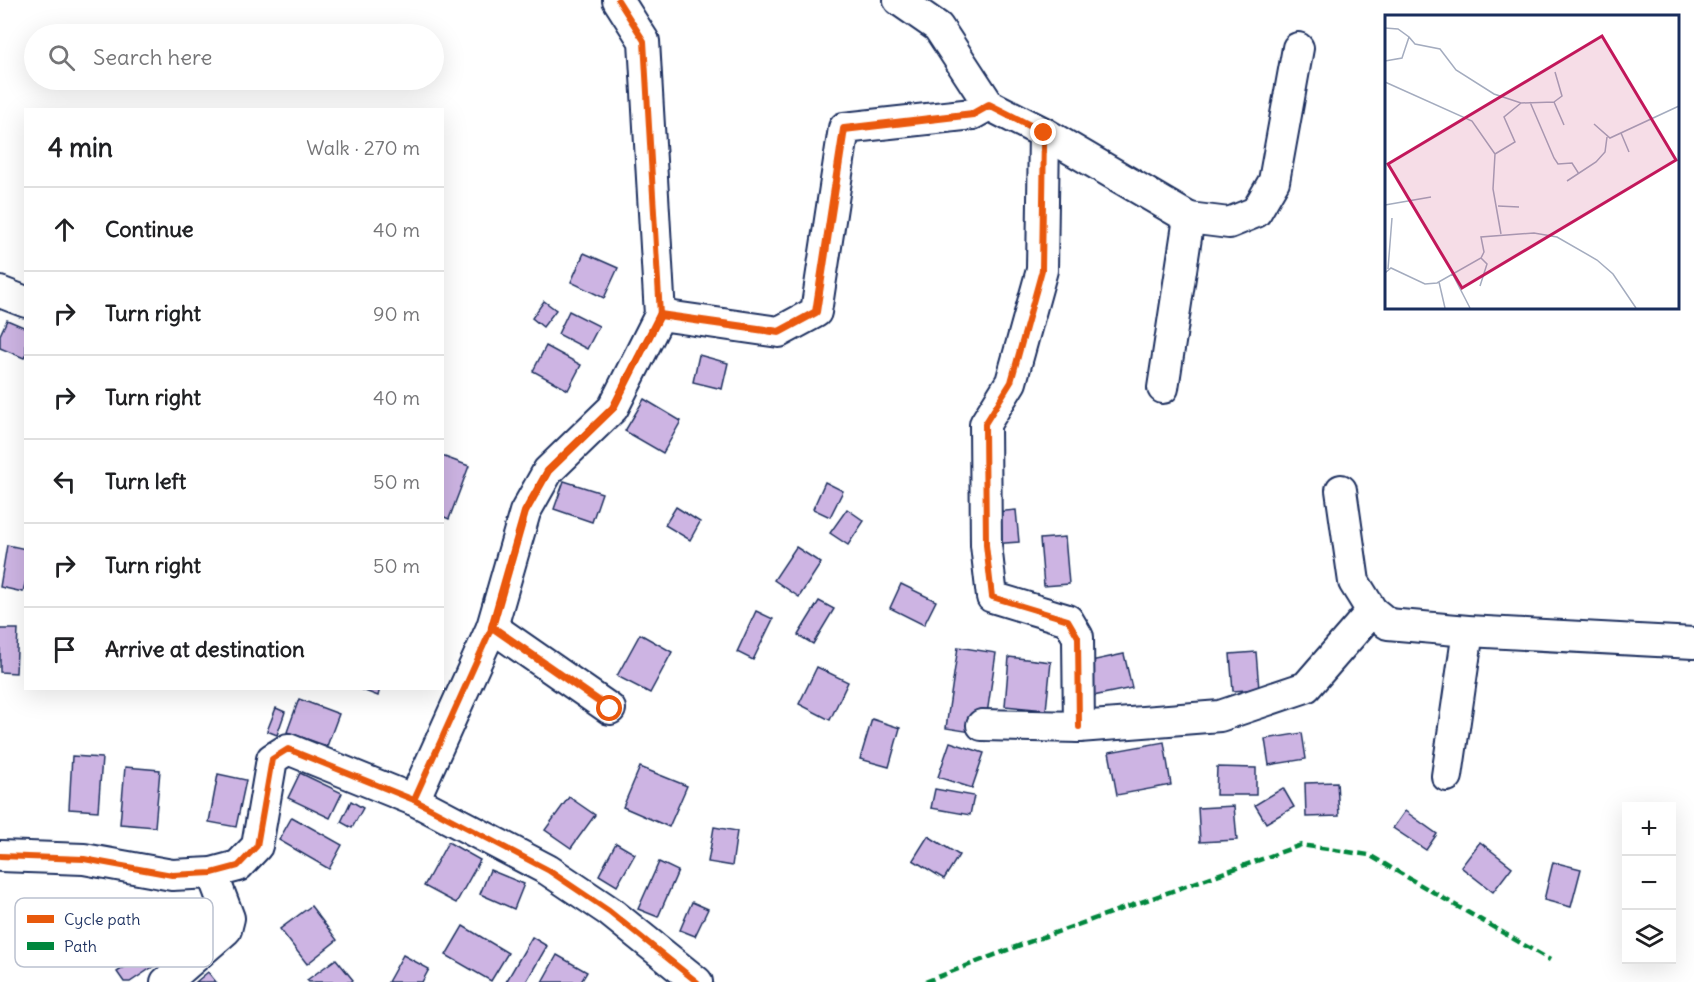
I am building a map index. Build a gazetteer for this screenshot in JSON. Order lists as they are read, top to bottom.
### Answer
{
  "legend": ["Cycle path", "Path"],
  "page": {
    "search": "Search here",
    "heading": ["4 min", "Walk · 270 m"],
    "list": [
      ["Continue", "40 m"],
      ["Turn right", "90 m"],
      ["Turn right", "40 m"],
      ["Turn left", "50 m"],
      ["Turn right", "50 m"],
      "Arrive at destination"
    ],
    "map_buttons": ["+", "−"]
  }
}
